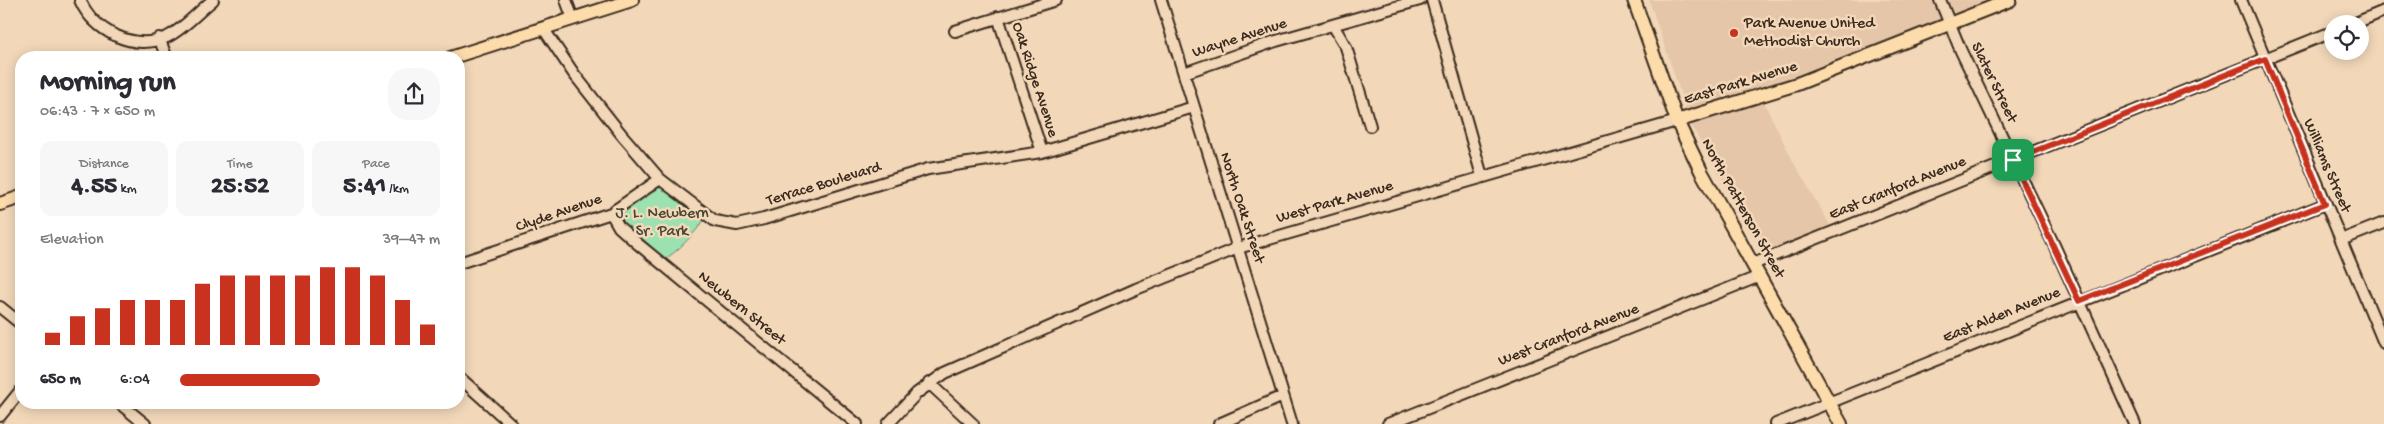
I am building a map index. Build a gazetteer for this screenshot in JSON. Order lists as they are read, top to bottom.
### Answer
{
  "streets": {
    "main road": ["East Park Avenue", "North Patterson Street"],
    "street": [
      "Wayne Avenue",
      "Oak Ridge Avenue",
      "Slater Street",
      "Williams Street",
      "Terrace Boulevard",
      "East Cranford Avenue",
      "West Park Avenue",
      "North Oak Street",
      "Clyde Avenue",
      "Newbern Street",
      "East Alden Avenue",
      "West Cranford Avenue"
    ]
  },
  "crossings": [
    ["Wayne Avenue", "North Oak Street"],
    ["Oak Ridge Avenue", "Terrace Boulevard"],
    ["Slater Street", "East Park Avenue"],
    ["Slater Street", "East Cranford Avenue"],
    ["Slater Street", "East Alden Avenue"],
    ["East Park Avenue", "West Park Avenue"],
    ["East Park Avenue", "North Patterson Street"],
    ["Williams Street", "East Cranford Avenue"],
    ["Williams Street", "East Alden Avenue"],
    ["Terrace Boulevard", "North Oak Street"],
    ["Terrace Boulevard", "Clyde Avenue"],
    ["East Cranford Avenue", "North Patterson Street"],
    ["East Cranford Avenue", "West Cranford Avenue"],
    ["West Park Avenue", "North Oak Street"],
    ["West Park Avenue", "North Patterson Street"],
    ["North Patterson Street", "East Alden Avenue"],
    ["North Patterson Street", "West Cranford Avenue"],
    ["Clyde Avenue", "Newbern Street"]
  ],
  "parks": ["J. L. Newbern Sr. Park"],
  "places": ["Park Avenue United Methodist Church"],
  "page": {
    "heading": ["Morning run", "06:43 · 7 × 650 m"],
    "stats": [
      ["Distance", "4.55 km"],
      ["Time", "25:52"],
      ["Pace", "5:41 /km"]
    ],
    "chart": ["Elevation", "39–47 m"],
    "list": [
      {
        "name": "650 m",
        "note": "6:04"
      }
    ]
  }
}
